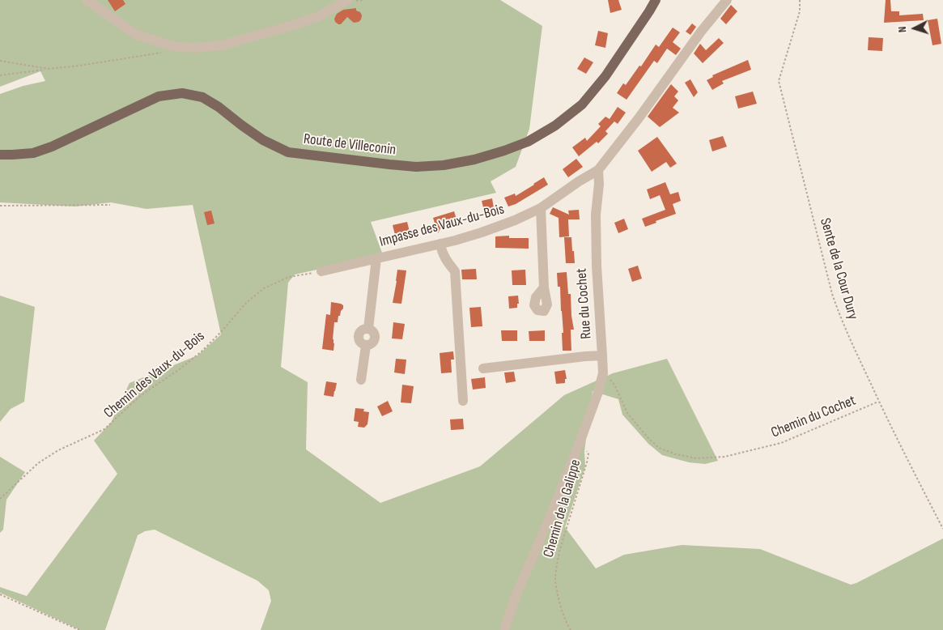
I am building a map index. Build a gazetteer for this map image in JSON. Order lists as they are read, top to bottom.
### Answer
{
  "streets": {
    "main road": ["Route de Villeconin"],
    "street": ["Impasse des Vaux-du-Bois", "Rue du Cochet"],
    "path": [
      "Sente de la Cour Dury",
      "Chemin des Vaux-du-Bois",
      "Chemin du Cochet",
      "Chemin de la Galippe"
    ]
  },
  "crossings": [
    ["Impasse des Vaux-du-Bois", "Rue du Cochet"],
    ["Impasse des Vaux-du-Bois", "Chemin des Vaux-du-Bois"],
    ["Sente de la Cour Dury", "Chemin du Cochet"],
    ["Rue du Cochet", "Chemin du Cochet"],
    ["Rue du Cochet", "Chemin de la Galippe"]
  ],
  "north": "left"
}
